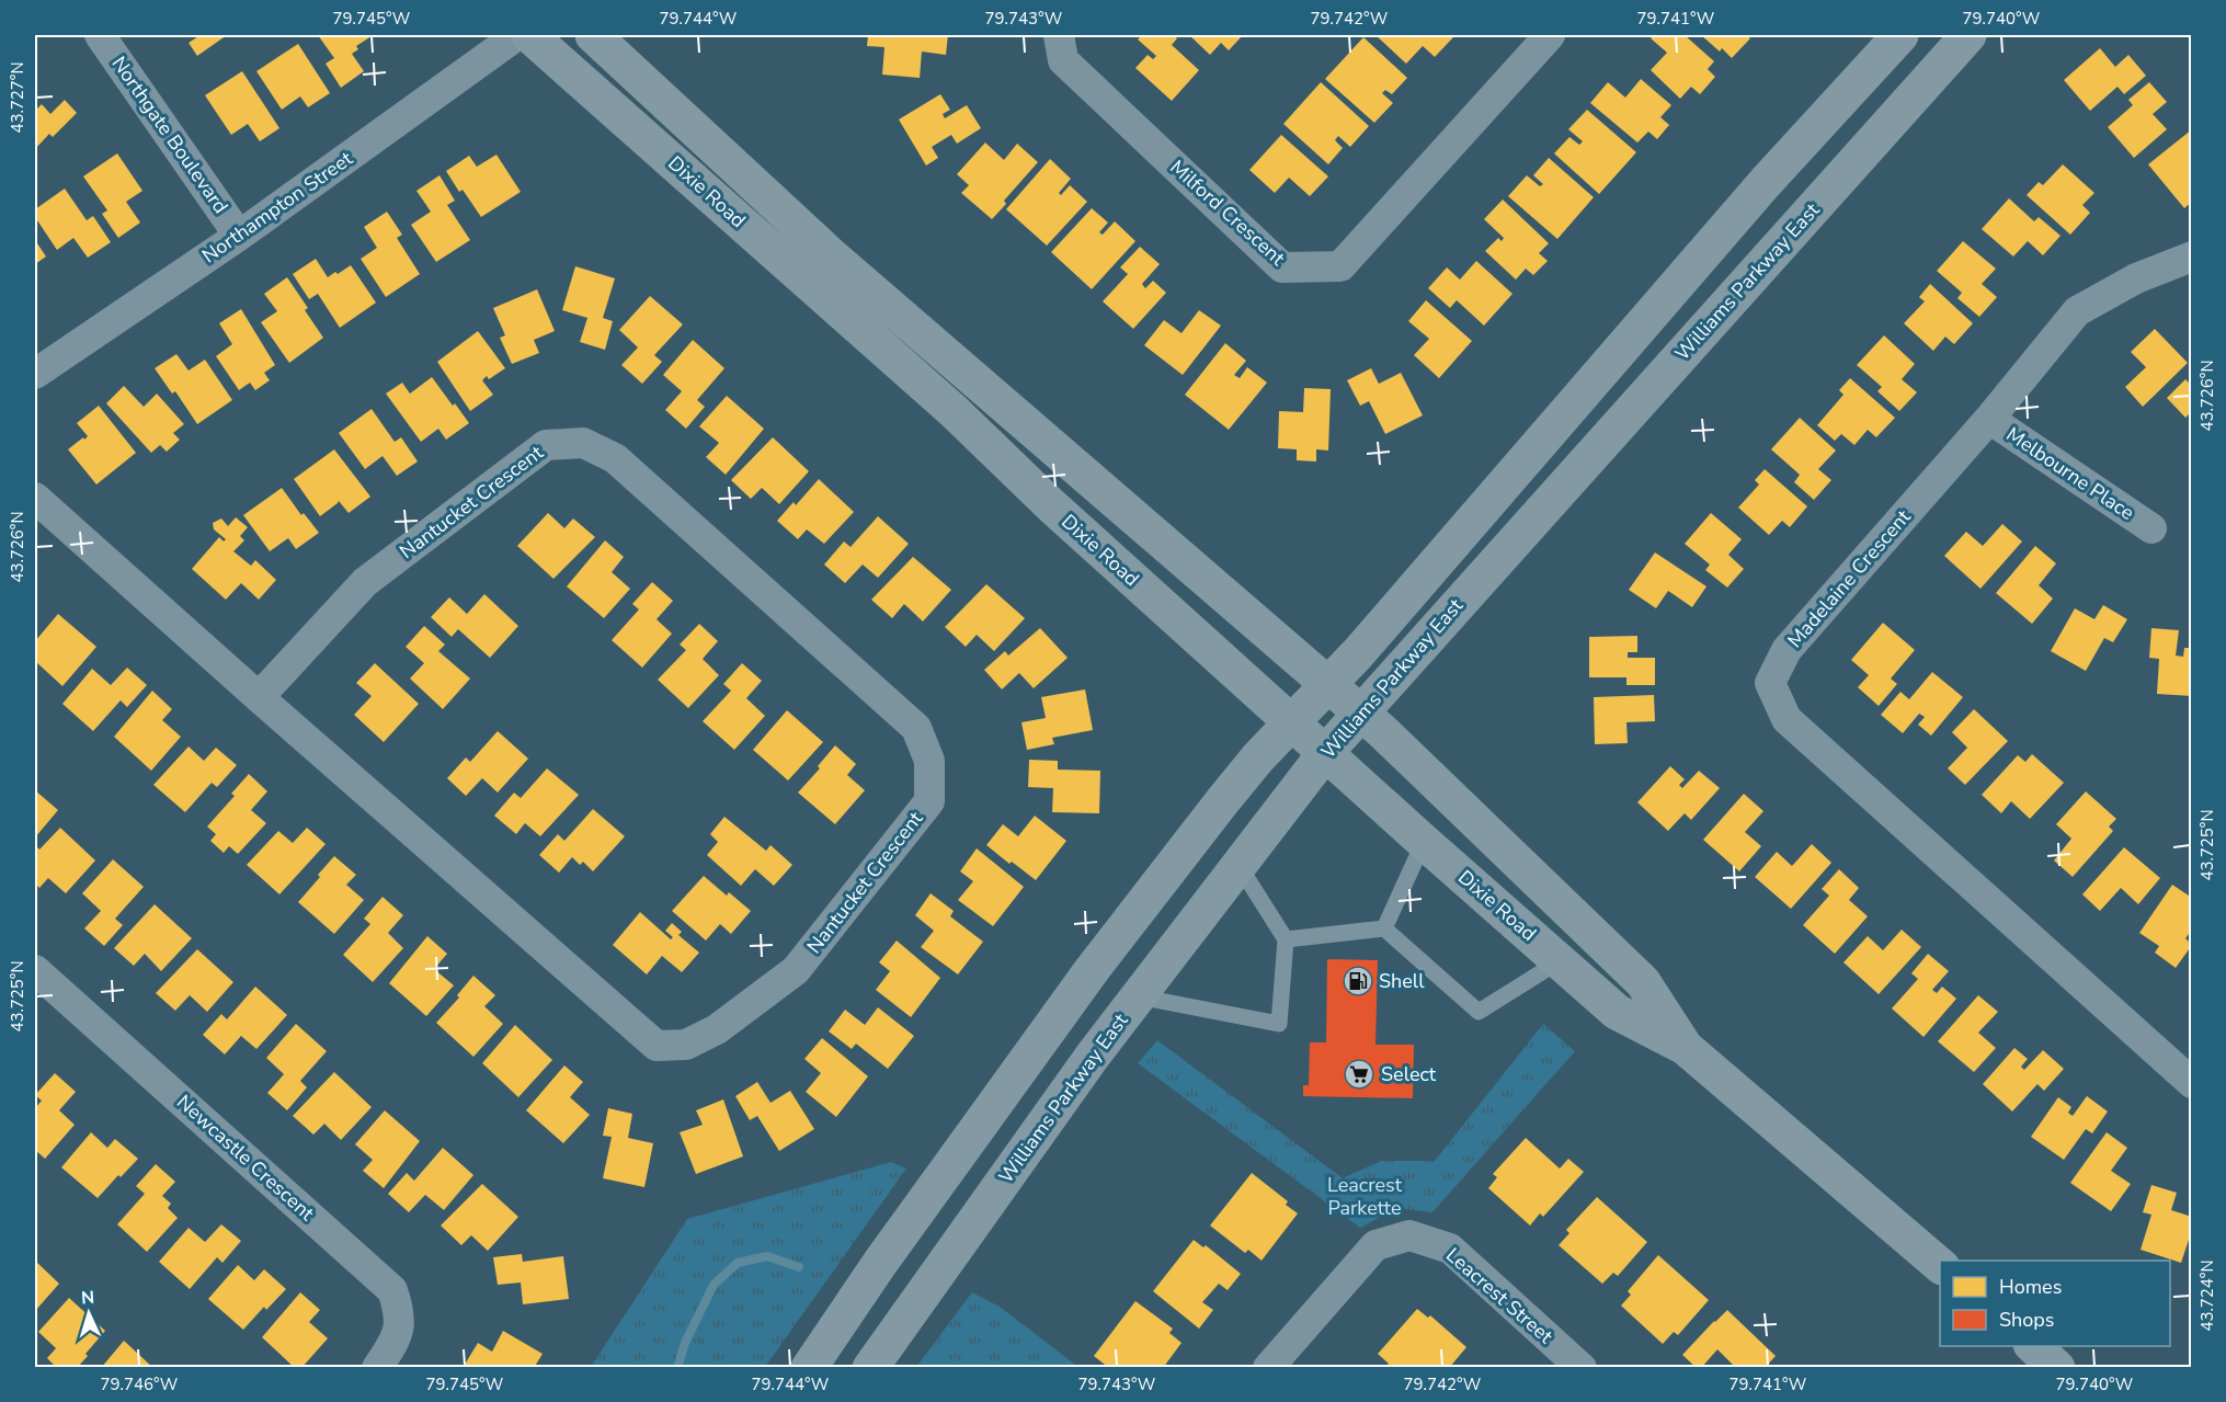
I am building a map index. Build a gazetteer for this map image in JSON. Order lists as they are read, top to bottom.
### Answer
{
  "streets": {
    "main road": ["Dixie Road", "Williams Parkway East"],
    "street": [
      "Northgate Boulevard",
      "Northampton Street",
      "Milford Crescent",
      "Melbourne Place",
      "Nantucket Crescent",
      "Madelaine Crescent",
      "Newcastle Crescent",
      "Leacrest Street"
    ]
  },
  "crossings": [
    ["Northgate Boulevard", "Northampton Street"],
    ["Dixie Road", "Williams Parkway East"],
    ["Melbourne Place", "Madelaine Crescent"]
  ],
  "parks": ["Leacrest Parkette"],
  "places": {
    "fuel station": ["Shell"],
    "supermarket": ["Select"]
  },
  "legend": ["Homes", "Shops"],
  "north": "top",
  "coordinates": [
    "79.745°W",
    "79.744°W",
    "79.743°W",
    "79.742°W",
    "79.741°W",
    "79.740°W",
    "43.727°N",
    "43.726°N",
    "43.725°N",
    "43.724°N",
    "79.746°W"
  ]
}
